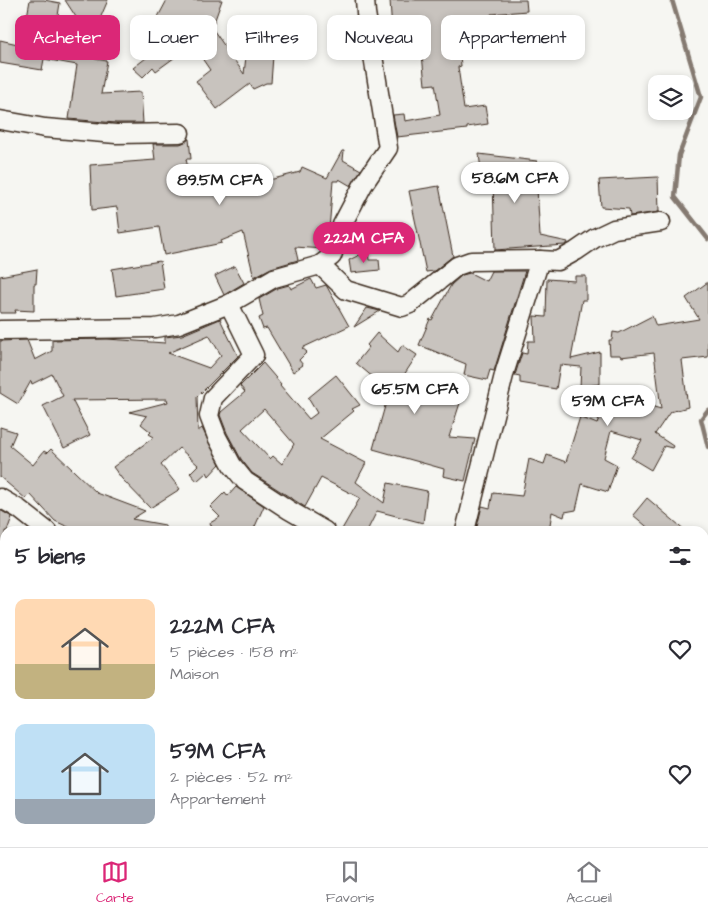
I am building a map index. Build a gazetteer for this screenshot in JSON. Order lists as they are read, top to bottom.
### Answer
{
  "page": {
    "chip": [
      "Acheter",
      "Louer",
      "Filtres",
      "Nouveau",
      "Appartement"
    ],
    "price": [
      "58.6M CFA",
      "89.5M CFA",
      "222M CFA",
      "65.5M CFA",
      "59M CFA"
    ],
    "heading": "5 biens",
    "list": [
      {
        "name": "222M CFA",
        "note": "5 pièces · 158 m² · Maison"
      },
      {
        "name": "59M CFA",
        "note": "2 pièces · 52 m² · Appartement"
      }
    ],
    "tabs": ["Carte", "Favoris", "Accueil"]
  }
}
